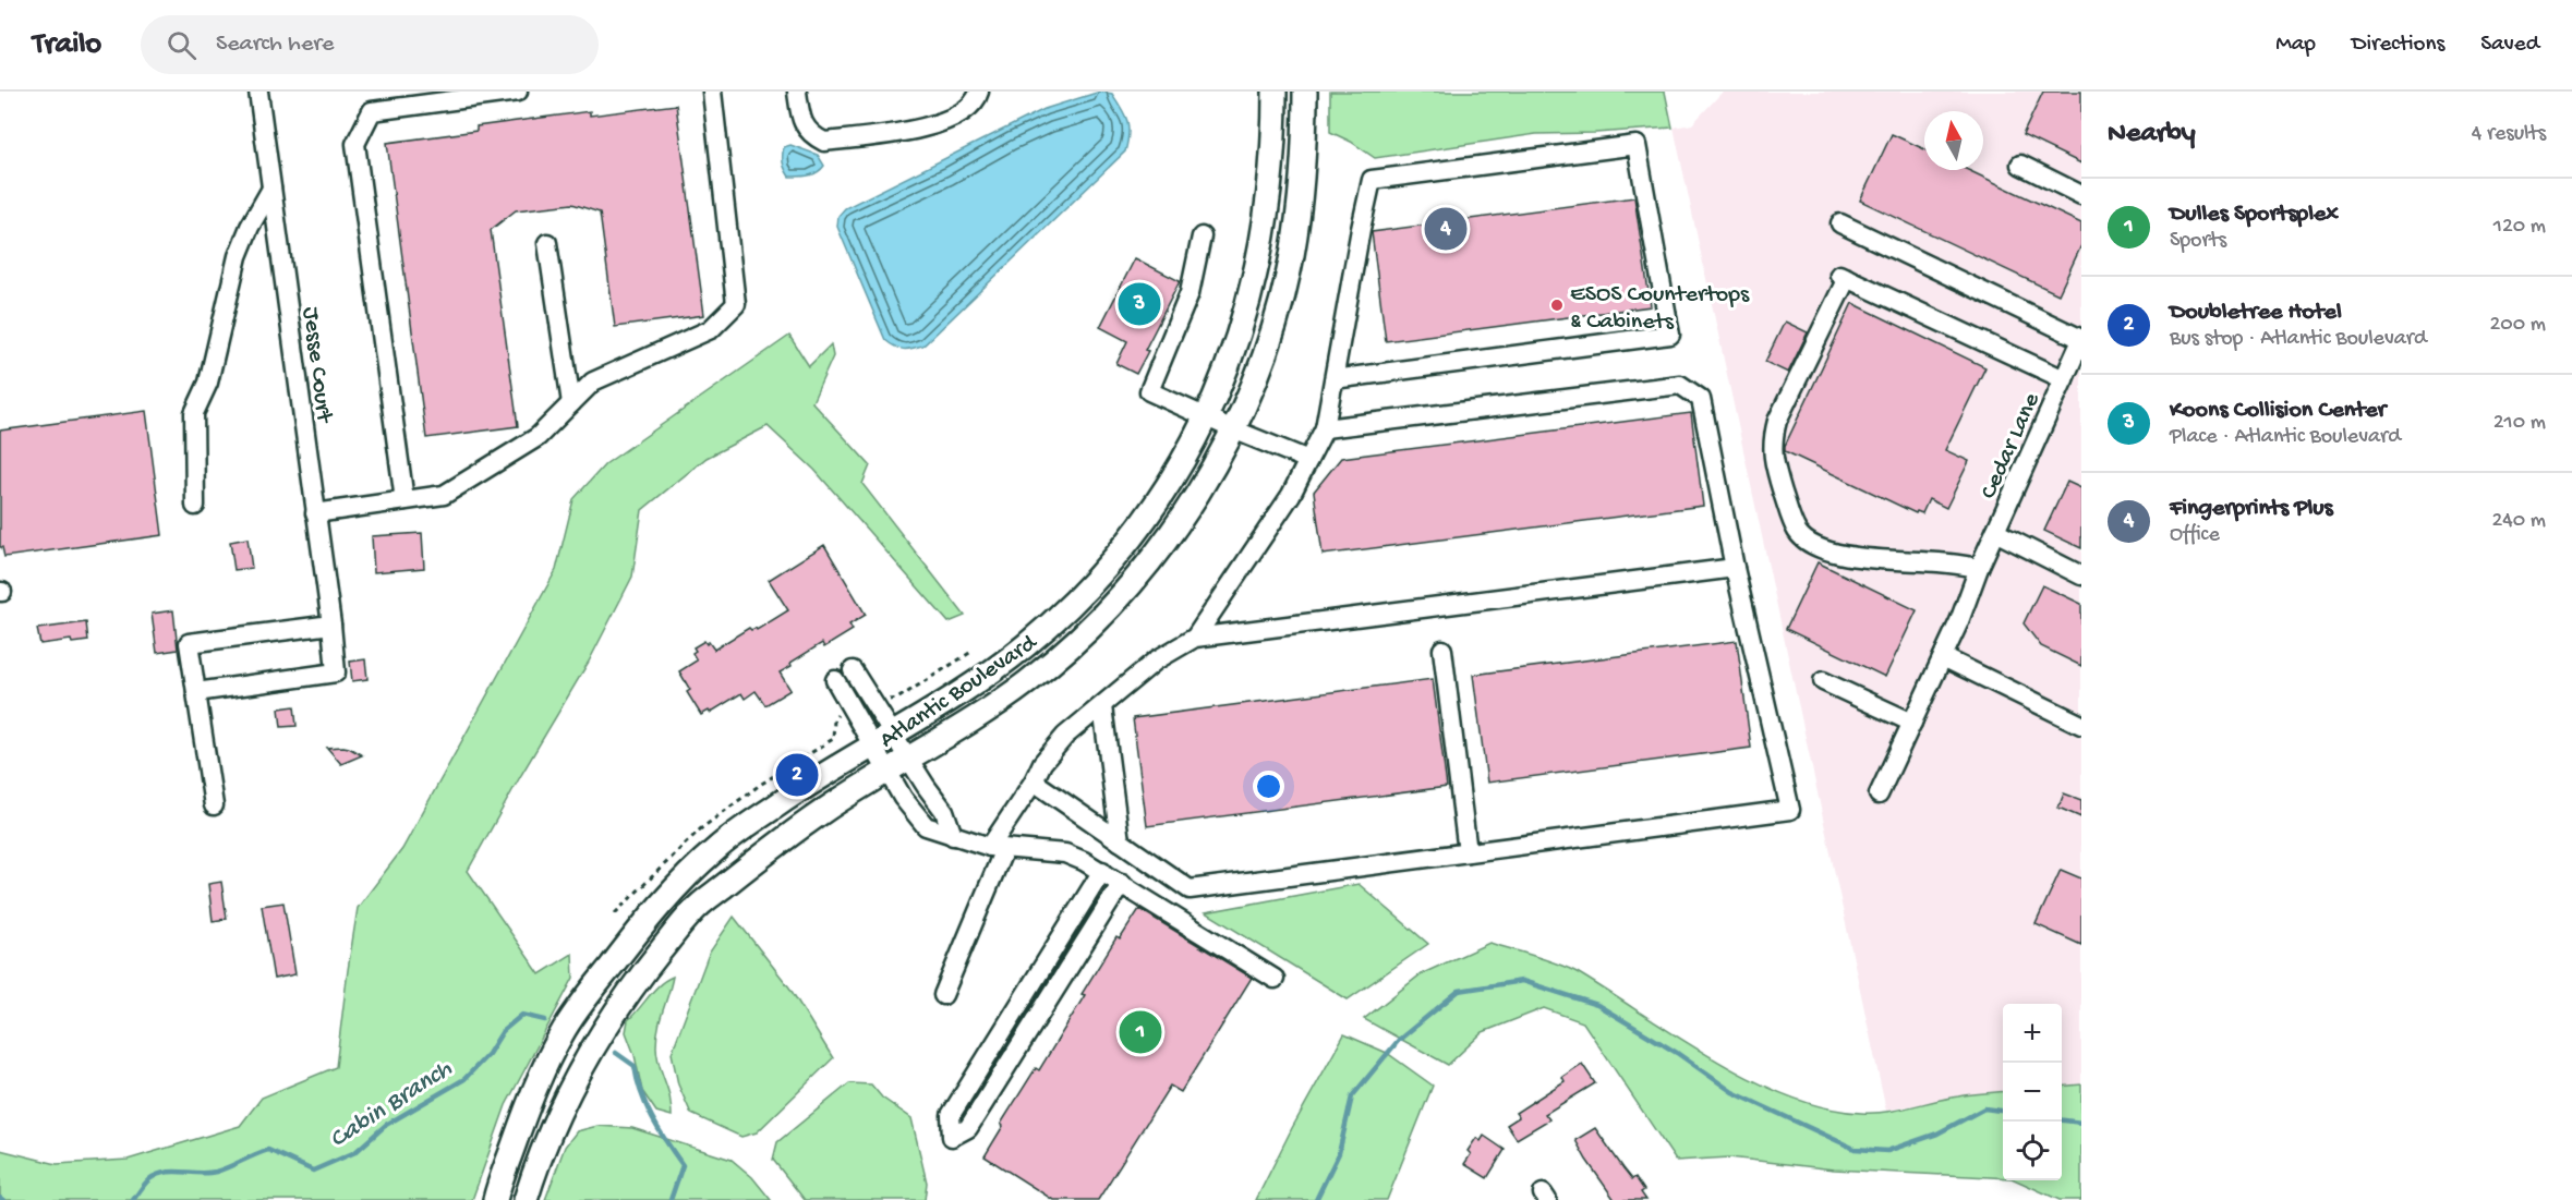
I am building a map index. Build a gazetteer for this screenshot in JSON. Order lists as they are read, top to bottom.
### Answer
{
  "streets": {
    "main road": ["Atlantic Boulevard"],
    "street": ["Jesse Court", "Cedar Lane"]
  },
  "water": ["Cabin Branch"],
  "places": ["ESOS Countertops & Cabinets"],
  "north": "top",
  "page": {
    "header": "Trailo",
    "search": "Search here",
    "nav": ["Map", "Directions", "Saved"],
    "heading": ["Nearby", "4 results"],
    "list": [
      {
        "mark": "1",
        "name": "Dulles Sportsplex",
        "note": "Sports",
        "value": "120 m"
      },
      {
        "mark": "2",
        "name": "Doubletree Hotel",
        "note": "Bus stop · Atlantic Boulevard",
        "value": "200 m"
      },
      {
        "mark": "3",
        "name": "Koons Collision Center",
        "note": "Place · Atlantic Boulevard",
        "value": "210 m"
      },
      {
        "mark": "4",
        "name": "Fingerprints Plus",
        "note": "Office",
        "value": "240 m"
      }
    ],
    "pins": [
      "4",
      "3",
      "2",
      "1"
    ],
    "map_buttons": ["+", "−"]
  }
}
